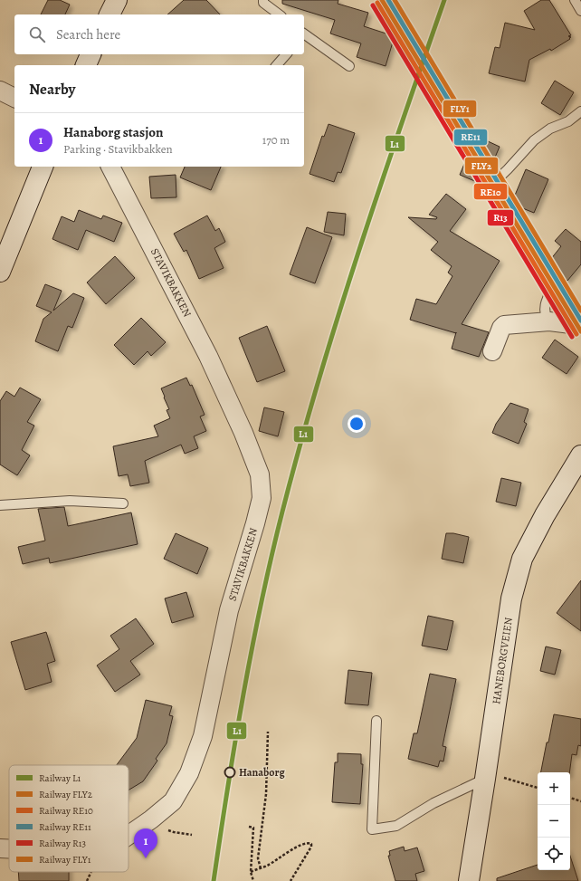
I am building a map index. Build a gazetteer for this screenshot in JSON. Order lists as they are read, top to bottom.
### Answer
{
  "streets": {
    "street": ["STAVIKBAKKEN", "HANEBORGVEIEN"]
  },
  "places": ["Hanaborg"],
  "lines": [
    "rail line L1",
    "rail line FLY2",
    "rail line RE11",
    "rail line FLY1",
    "rail line RE10",
    "rail line R13"
  ],
  "legend": [
    "Railway L1",
    "Railway FLY2",
    "Railway RE10",
    "Railway RE11",
    "Railway R13",
    "Railway FLY1"
  ],
  "page": {
    "search": "Search here",
    "heading": "Nearby",
    "list": [
      {
        "mark": "1",
        "name": "Hanaborg stasjon",
        "note": "Parking · Stavikbakken",
        "value": "170 m"
      }
    ],
    "map_buttons": ["+", "−"],
    "pins": "1"
  }
}
